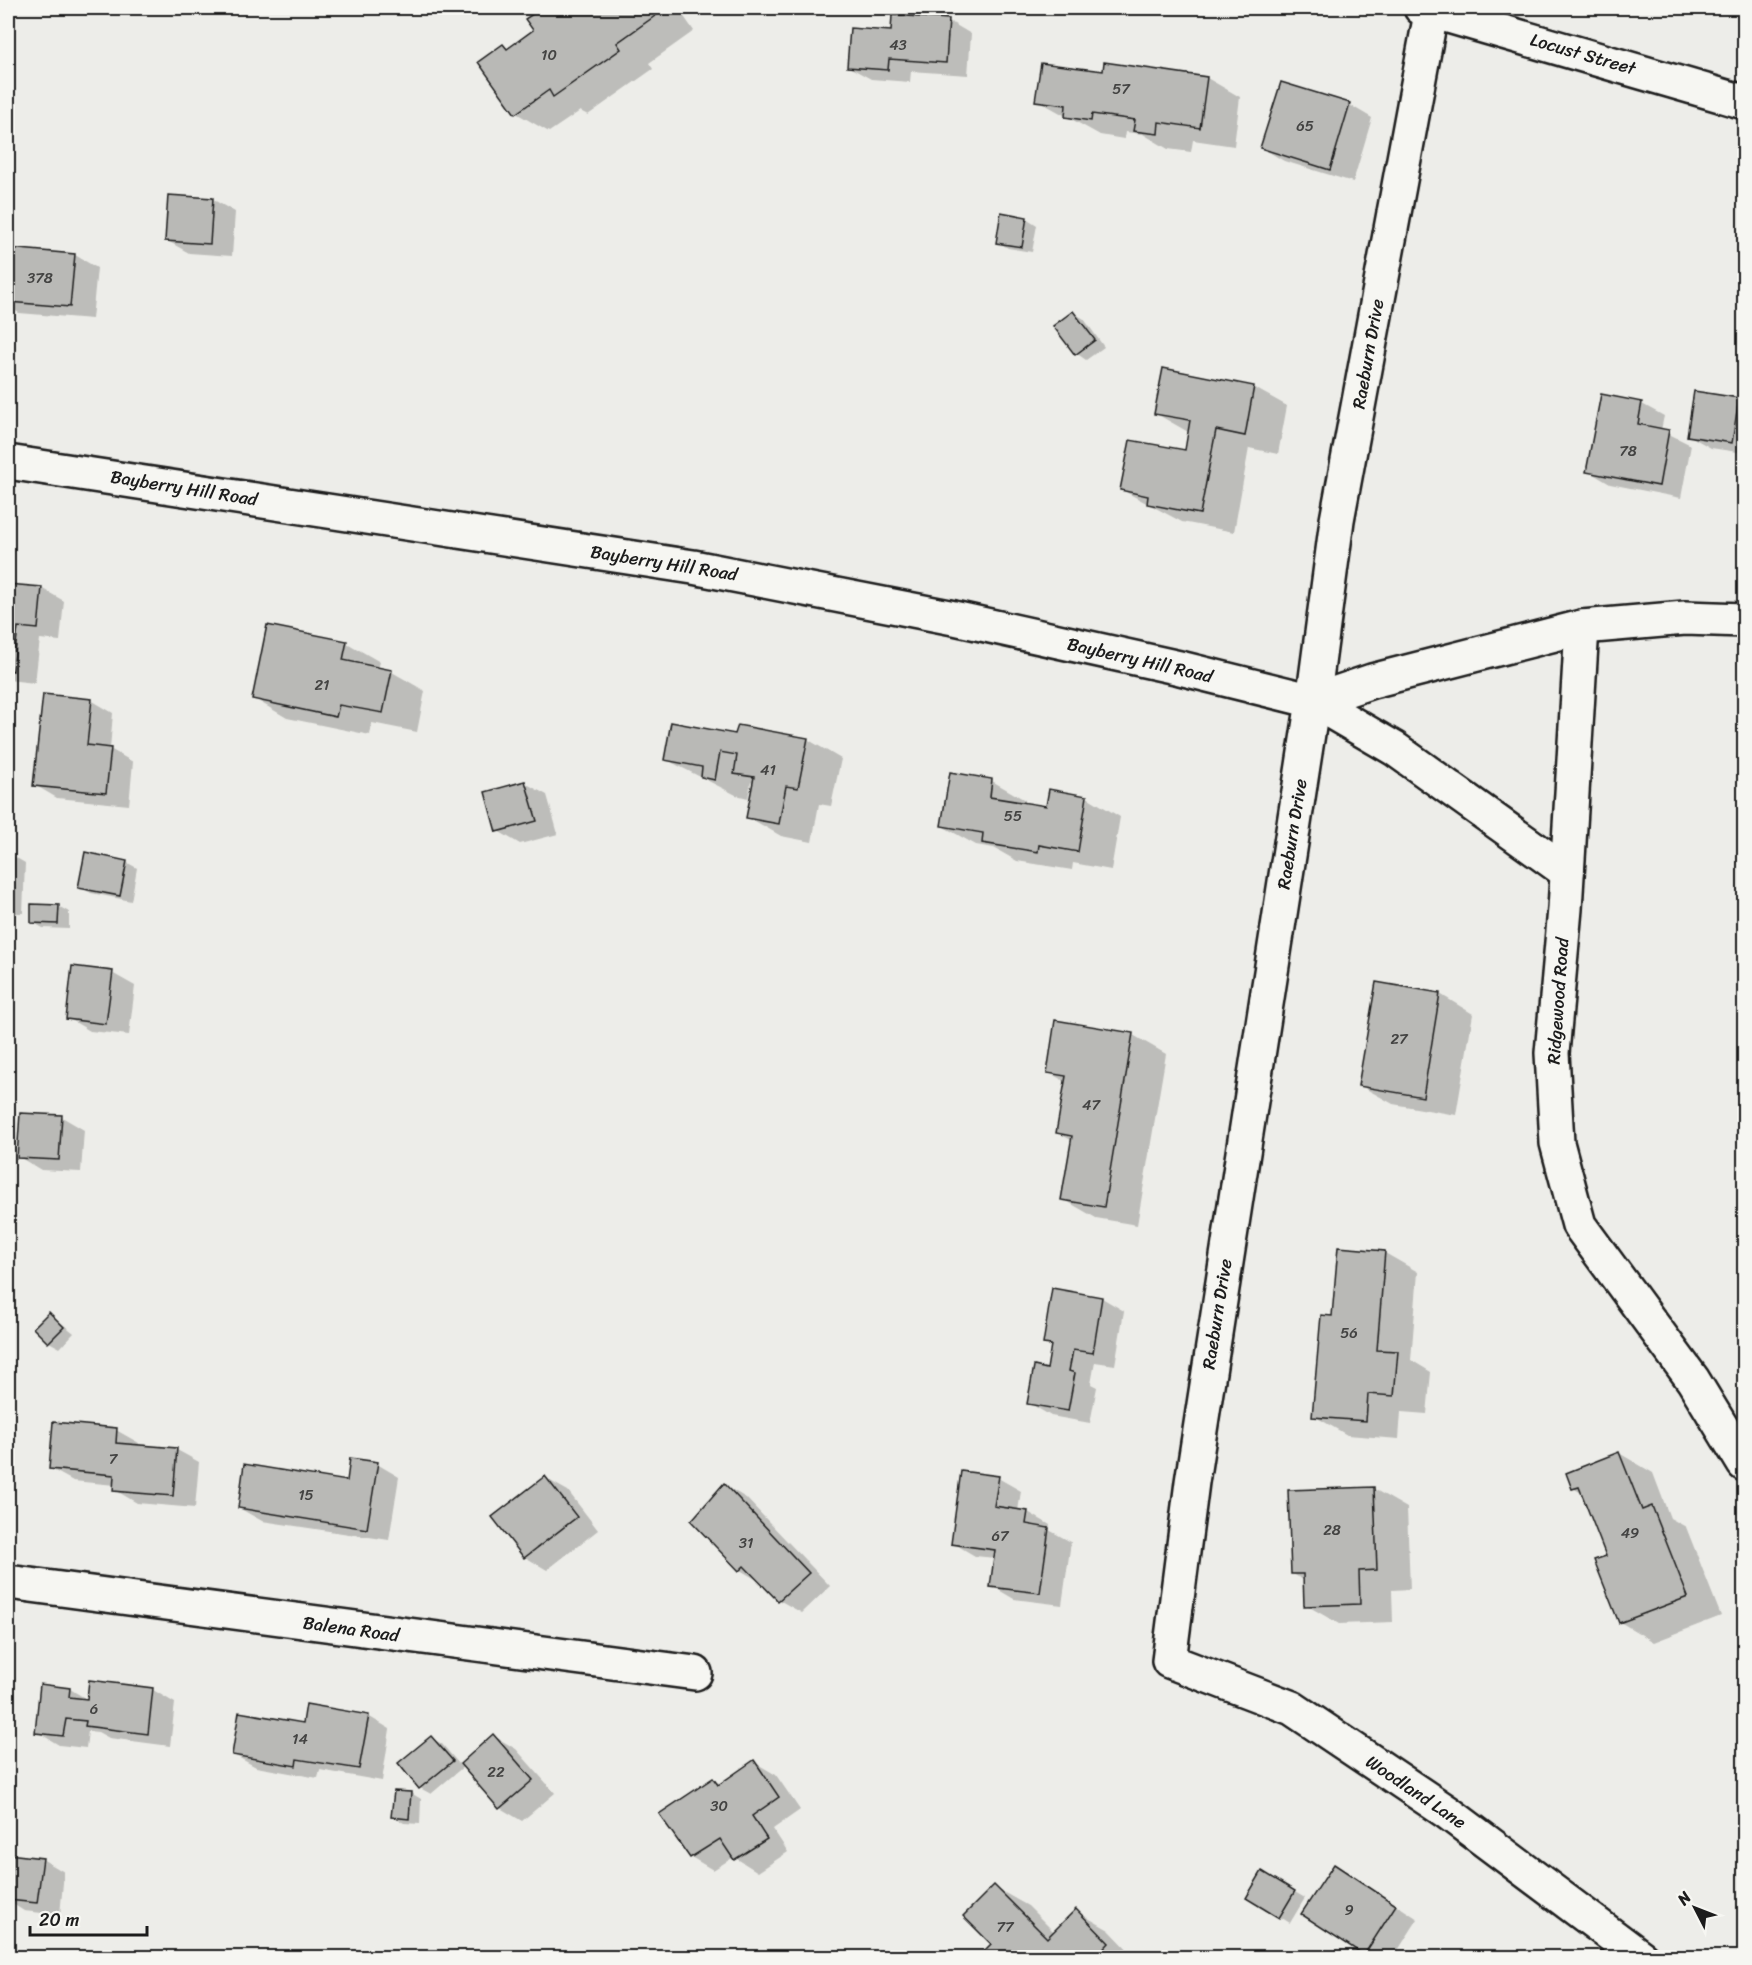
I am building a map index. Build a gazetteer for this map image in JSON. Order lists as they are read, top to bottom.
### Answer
{
  "streets": {
    "street": [
      "Locust Street",
      "Raeburn Drive",
      "Bayberry Hill Road",
      "Ridgewood Road",
      "Balena Road",
      "Woodland Lane"
    ]
  },
  "crossings": [
    ["Locust Street", "Raeburn Drive"],
    ["Raeburn Drive", "Bayberry Hill Road"],
    ["Raeburn Drive", "Woodland Lane"],
    ["Bayberry Hill Road", "Ridgewood Road"]
  ],
  "house_numbers": [
    "43",
    "10",
    "57",
    "65",
    "378",
    "78",
    "21",
    "41",
    "55",
    "27",
    "47",
    "56",
    "7",
    "15",
    "28",
    "49",
    "67",
    "31",
    "6",
    "14",
    "22",
    "30",
    "9",
    "77"
  ],
  "scale_bar": "20 m",
  "north": "top left"
}
